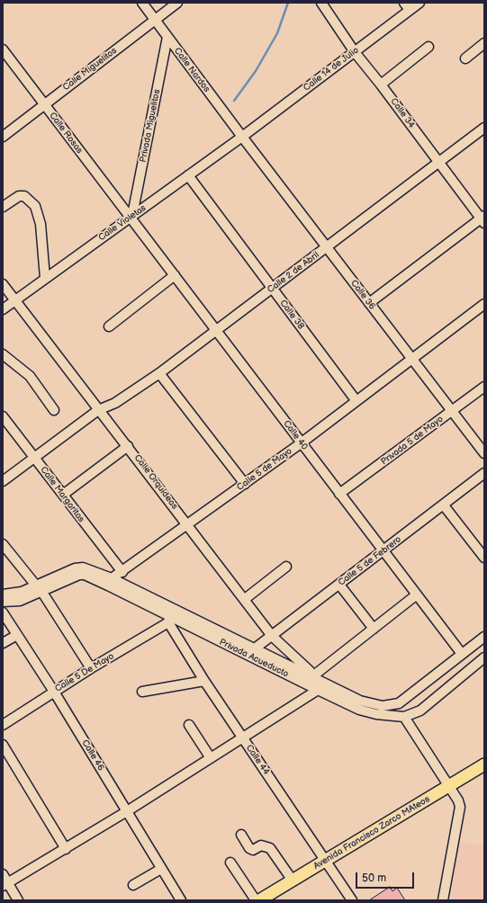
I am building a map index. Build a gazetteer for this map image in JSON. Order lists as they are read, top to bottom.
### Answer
{
  "streets": {
    "main road": ["Avenida Francisco Zarco MAteos"],
    "street": [
      "Calle Miguelitos",
      "Calle 14 de Julio",
      "Calle Nardos",
      "Calle 34",
      "Privada Miguelitos",
      "Calle Rosas",
      "Calle Violetas",
      "Calle 2 de Abril",
      "Calle 36",
      "Calle 38",
      "Calle 40",
      "Privada 5 de Mayo",
      "Calle 5 de Mayo",
      "Calle Orquídeas",
      "Calle Margaritas",
      "Calle 5 de Febrero",
      "Privada Acueducto",
      "Calle 5 De Mayo",
      "Calle 46",
      "Calle 44"
    ]
  },
  "crossings": [
    ["Calle Miguelitos", "Calle Nardos"],
    ["Calle Miguelitos", "Calle Rosas"],
    ["Calle 14 de Julio", "Calle Nardos"],
    ["Calle 14 de Julio", "Calle 34"],
    ["Calle 14 de Julio", "Calle Violetas"],
    ["Calle 14 de Julio", "Calle 36"],
    ["Calle Nardos", "Privada Miguelitos"],
    ["Calle Nardos", "Calle Violetas"],
    ["Calle Nardos", "Calle 36"],
    ["Calle 34", "Calle 2 de Abril"],
    ["Privada Miguelitos", "Calle Rosas"],
    ["Privada Miguelitos", "Calle Violetas"],
    ["Privada Miguelitos", "Calle 40"],
    ["Calle Rosas", "Calle Violetas"],
    ["Calle Rosas", "Calle 40"],
    ["Calle Violetas", "Calle 36"],
    ["Calle Violetas", "Calle 38"],
    ["Calle Violetas", "Calle 40"],
    ["Calle Violetas", "Calle Orquídeas"],
    ["Calle 2 de Abril", "Calle 36"],
    ["Calle 2 de Abril", "Calle 38"],
    ["Calle 2 de Abril", "Calle 40"],
    ["Calle 2 de Abril", "Calle Orquídeas"],
    ["Calle 36", "Privada 5 de Mayo"],
    ["Calle 36", "Calle 5 de Mayo"],
    ["Calle 38", "Calle 5 de Mayo"],
    ["Calle 40", "Privada 5 de Mayo"],
    ["Calle 40", "Calle 5 de Mayo"],
    ["Calle 40", "Calle 5 de Febrero"],
    ["Calle 40", "Privada Acueducto"],
    ["Calle 5 de Mayo", "Calle Orquídeas"],
    ["Calle 5 de Mayo", "Calle Margaritas"],
    ["Calle 5 de Mayo", "Privada Acueducto"],
    ["Calle Orquídeas", "Calle 5 de Febrero"],
    ["Calle Orquídeas", "Privada Acueducto"],
    ["Calle 5 de Febrero", "Privada Acueducto"],
    ["Privada Acueducto", "Calle 5 De Mayo"],
    ["Privada Acueducto", "Calle 44"],
    ["Calle 5 De Mayo", "Calle 46"],
    ["Calle 5 De Mayo", "Calle 44"],
    ["Calle 44", "Avenida Francisco Zarco MAteos"]
  ],
  "scale_bar": "50 m"
}
